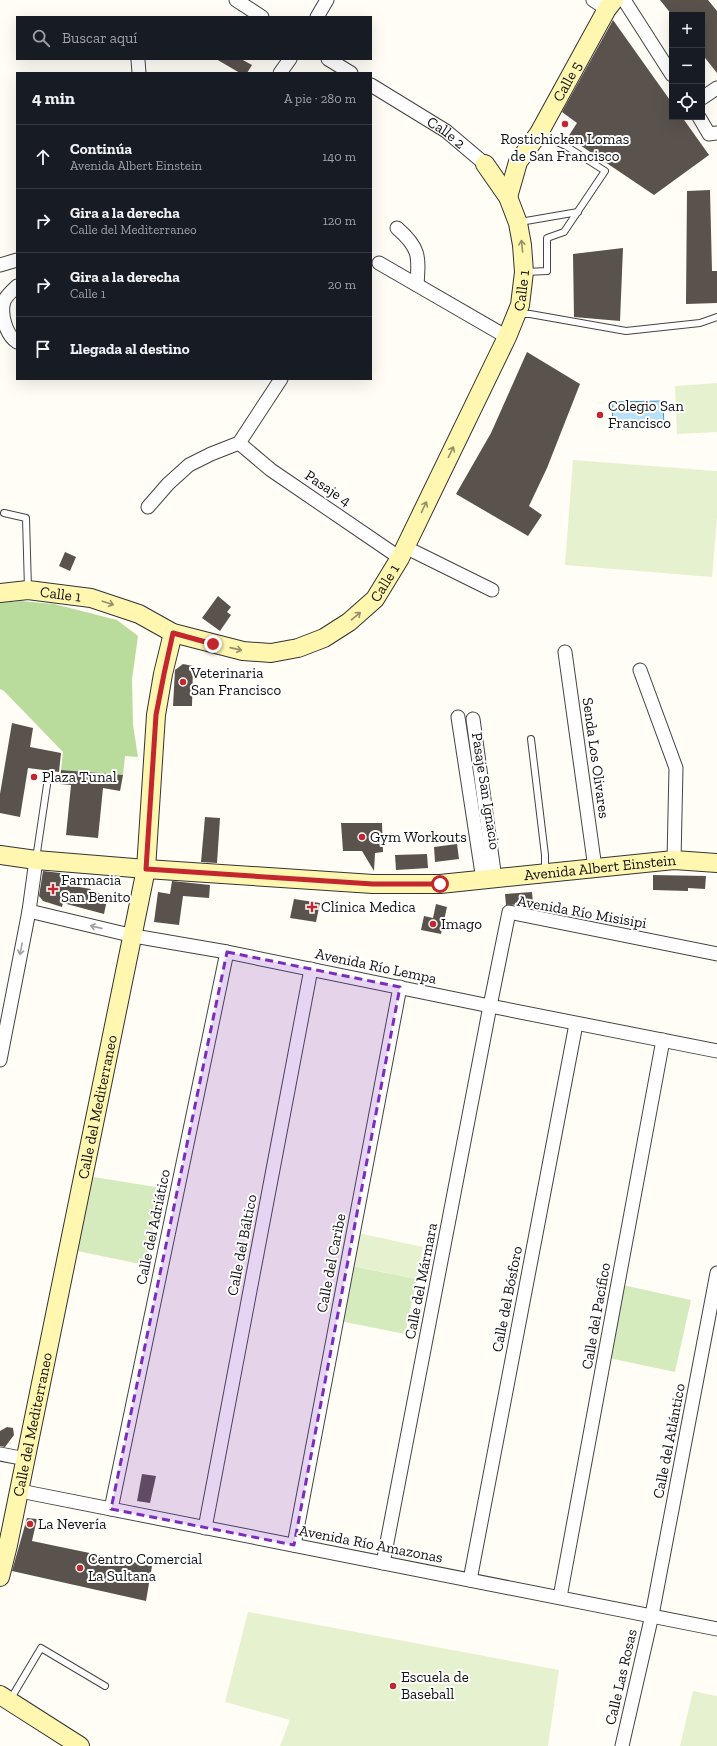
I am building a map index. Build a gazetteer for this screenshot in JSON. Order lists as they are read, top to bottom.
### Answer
{
  "streets": {
    "street": [
      "Calle 5",
      "Calle 2",
      "Calle 1",
      "Pasaje 4",
      "Senda Los Olivares",
      "Pasaje San Ignacio",
      "Avenida Albert Einstein",
      "Avenida Río Misisipi",
      "Avenida Río Lempa",
      "Calle del Mediterraneo",
      "Calle del Adriático",
      "Calle del Báltico",
      "Calle del Caribe",
      "Calle del Mármara",
      "Calle del Bósforo",
      "Calle del Pacífico",
      "Calle del Atlántico",
      "Avenida Río Amazonas",
      "Calle Las Rosas"
    ]
  },
  "crossings": [
    ["Calle 5", "Calle 2"],
    ["Calle 5", "Calle 1"],
    ["Calle 2", "Calle 1"],
    ["Calle 1", "Pasaje 4"],
    ["Calle 1", "Calle del Mediterraneo"],
    ["Senda Los Olivares", "Avenida Albert Einstein"],
    ["Pasaje San Ignacio", "Avenida Albert Einstein"],
    ["Avenida Albert Einstein", "Calle del Mediterraneo"],
    ["Avenida Río Misisipi", "Avenida Río Lempa"],
    ["Avenida Río Misisipi", "Calle del Mármara"],
    ["Avenida Río Lempa", "Calle del Mediterraneo"],
    ["Avenida Río Lempa", "Calle del Adriático"],
    ["Avenida Río Lempa", "Calle del Báltico"],
    ["Avenida Río Lempa", "Calle del Caribe"],
    ["Avenida Río Lempa", "Calle del Mármara"],
    ["Avenida Río Lempa", "Calle del Bósforo"],
    ["Avenida Río Lempa", "Calle del Pacífico"],
    ["Calle del Mediterraneo", "Avenida Río Amazonas"],
    ["Calle del Adriático", "Avenida Río Amazonas"],
    ["Calle del Báltico", "Avenida Río Amazonas"],
    ["Calle del Caribe", "Avenida Río Amazonas"],
    ["Calle del Mármara", "Avenida Río Amazonas"],
    ["Calle del Bósforo", "Avenida Río Amazonas"],
    ["Calle del Pacífico", "Avenida Río Amazonas"],
    ["Calle del Atlántico", "Avenida Río Amazonas"],
    ["Calle del Atlántico", "Calle Las Rosas"],
    ["Avenida Río Amazonas", "Calle Las Rosas"]
  ],
  "places": {
    "other": [
      "Rostichicken Lomas de San Francisco",
      "Colegio San Francisco",
      "Veterinaria San Francisco",
      "Plaza Tunal",
      "Gym Workouts",
      "Imago",
      "La Nevería",
      "Centro Comercial La Sultana",
      "Escuela de Baseball"
    ],
    "health": ["Farmacia San Benito", "Clínica Medica"]
  },
  "page": {
    "map_buttons": ["+", "−"],
    "search": "Buscar aquí",
    "heading": ["4 min", "A pie · 280 m"],
    "list": [
      ["Continúa", "Avenida Albert Einstein", "140 m"],
      ["Gira a la derecha", "Calle del Mediterraneo", "120 m"],
      ["Gira a la derecha", "Calle 1", "20 m"],
      "Llegada al destino"
    ]
  }
}
